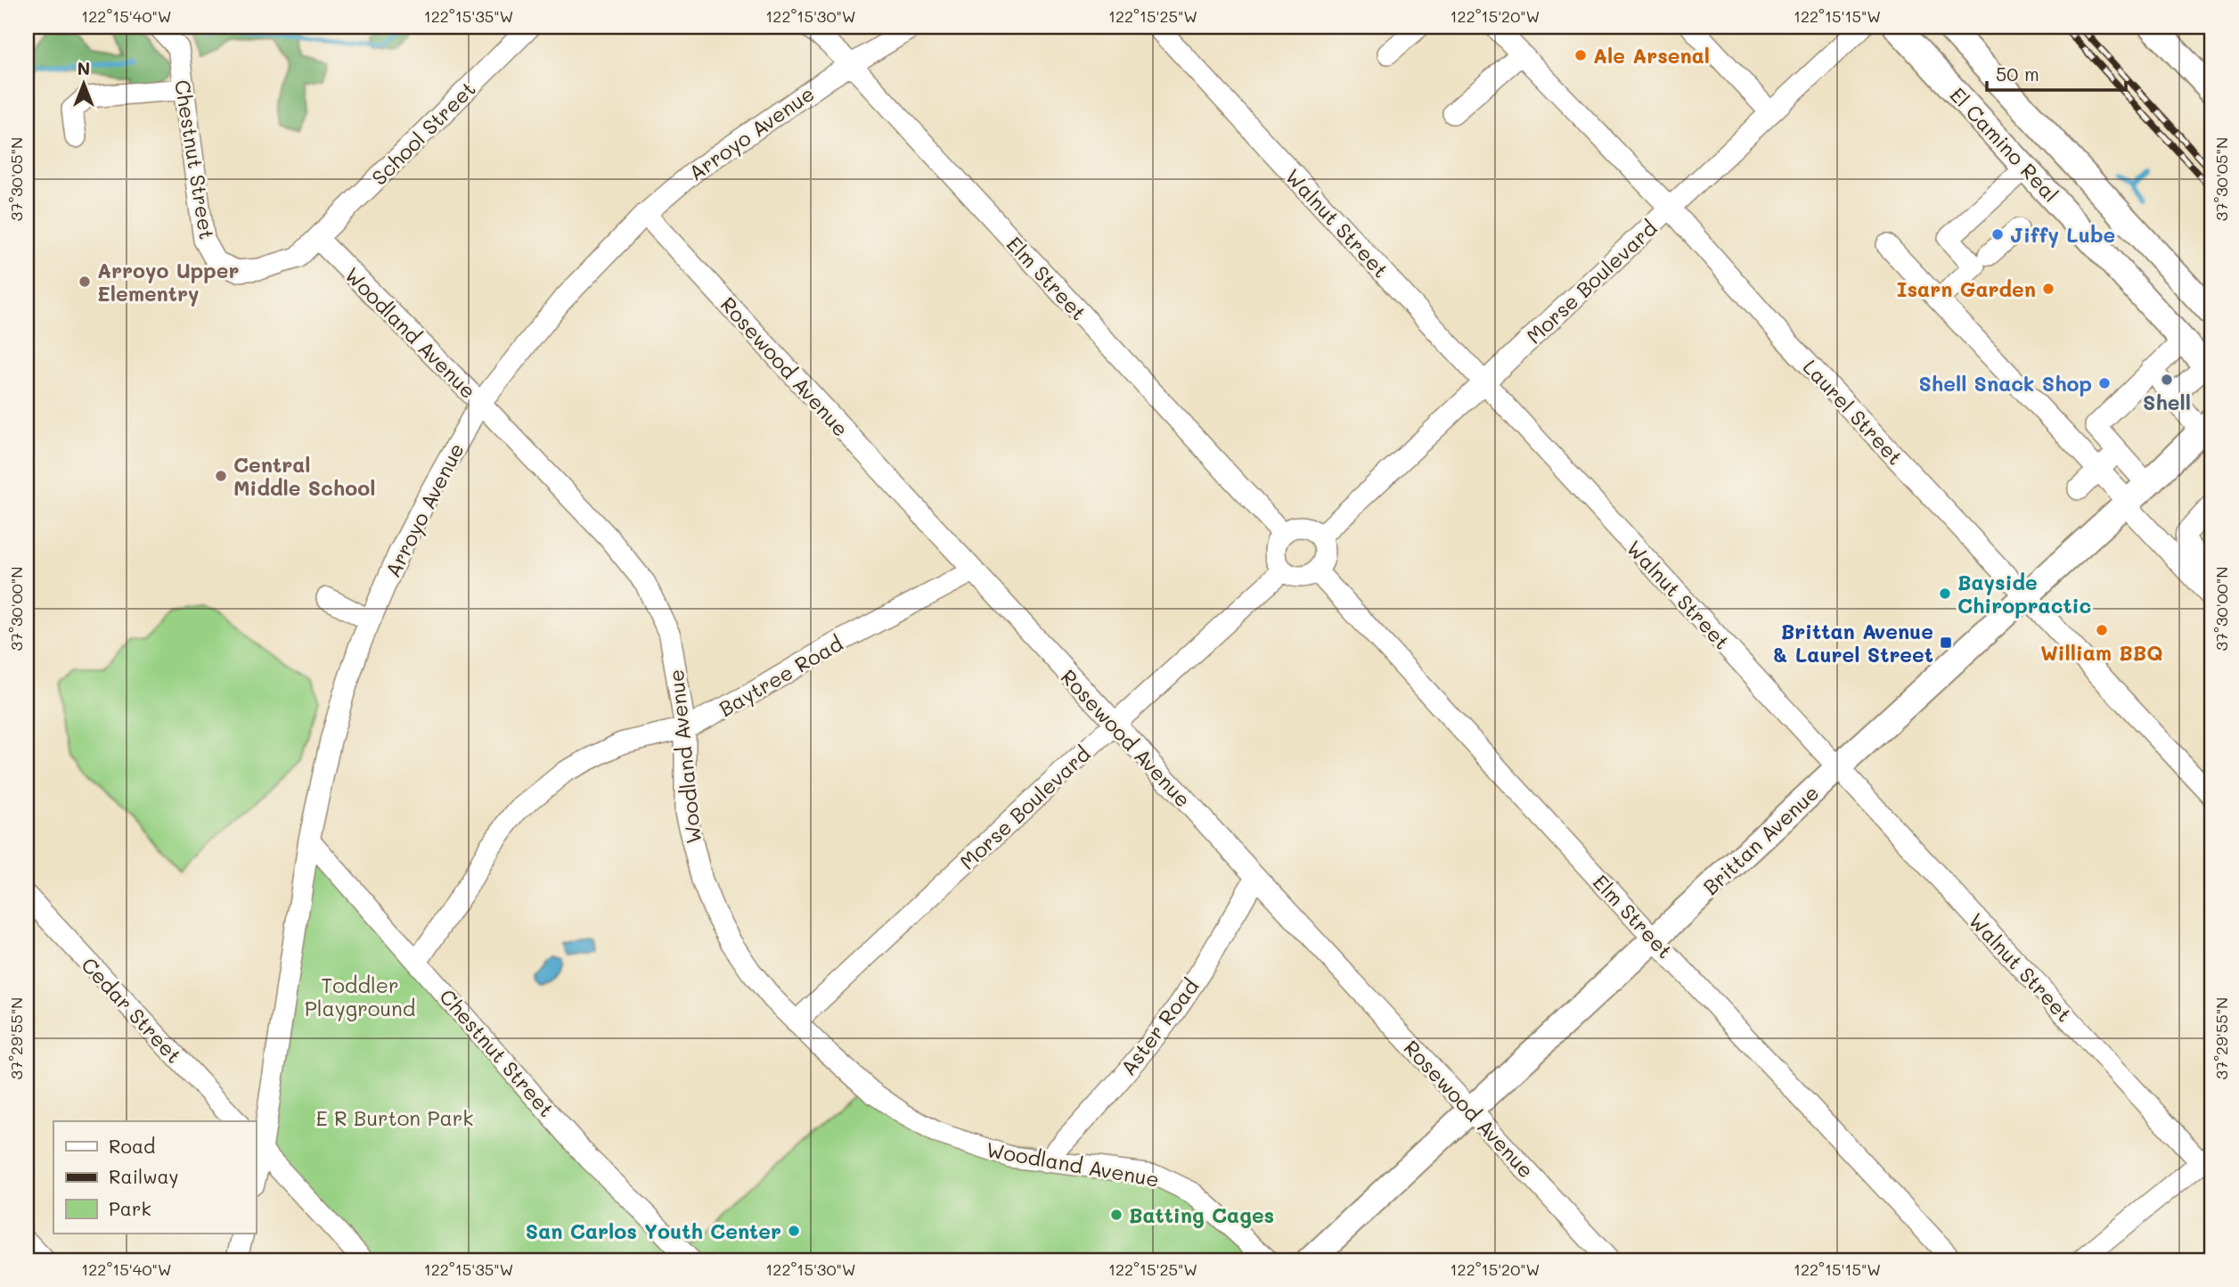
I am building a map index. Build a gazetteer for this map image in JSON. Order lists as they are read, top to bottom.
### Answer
{
  "streets": {
    "main road": ["El Camino Real", "Brittan Avenue"],
    "street": [
      "School Street",
      "Arroyo Avenue",
      "Chestnut Street",
      "Walnut Street",
      "Elm Street",
      "Morse Boulevard",
      "Woodland Avenue",
      "Rosewood Avenue",
      "Laurel Street",
      "Baytree Road",
      "Cedar Street",
      "Aster Road"
    ]
  },
  "crossings": [
    ["School Street", "Chestnut Street"],
    ["School Street", "Woodland Avenue"],
    ["Arroyo Avenue", "Chestnut Street"],
    ["Arroyo Avenue", "Elm Street"],
    ["Arroyo Avenue", "Woodland Avenue"],
    ["Arroyo Avenue", "Rosewood Avenue"],
    ["Chestnut Street", "Woodland Avenue"],
    ["Chestnut Street", "Baytree Road"],
    ["Walnut Street", "Morse Boulevard"],
    ["Walnut Street", "Brittan Avenue"],
    ["Elm Street", "Morse Boulevard"],
    ["Elm Street", "Brittan Avenue"],
    ["Morse Boulevard", "Woodland Avenue"],
    ["Morse Boulevard", "Rosewood Avenue"],
    ["Morse Boulevard", "Laurel Street"],
    ["Woodland Avenue", "Baytree Road"],
    ["Woodland Avenue", "Aster Road"],
    ["Rosewood Avenue", "Baytree Road"],
    ["Rosewood Avenue", "Brittan Avenue"],
    ["Rosewood Avenue", "Aster Road"],
    ["Laurel Street", "Brittan Avenue"]
  ],
  "parks": ["Toddler Playground", "E R Burton Park"],
  "places": {
    "other": [
      "Ale Arsenal",
      "Jiffy Lube",
      "Arroyo Upper Elementry",
      "Isarn Garden",
      "Shell",
      "Shell Snack Shop",
      "Central Middle School",
      "Bayside Chiropractic",
      "William BBQ",
      "Batting Cages",
      "San Carlos Youth Center"
    ],
    "transit": ["Brittan Avenue & Laurel Street"]
  },
  "legend": ["Road", "Railway", "Park"],
  "scale_bar": "50 m",
  "north": "top",
  "coordinates": [
    "122°15'40\"W",
    "122°15'35\"W",
    "122°15'30\"W",
    "122°15'25\"W",
    "122°15'20\"W",
    "122°15'15\"W",
    "37°30'05\"N",
    "37°30'00\"N",
    "37°29'55\"N"
  ]
}
